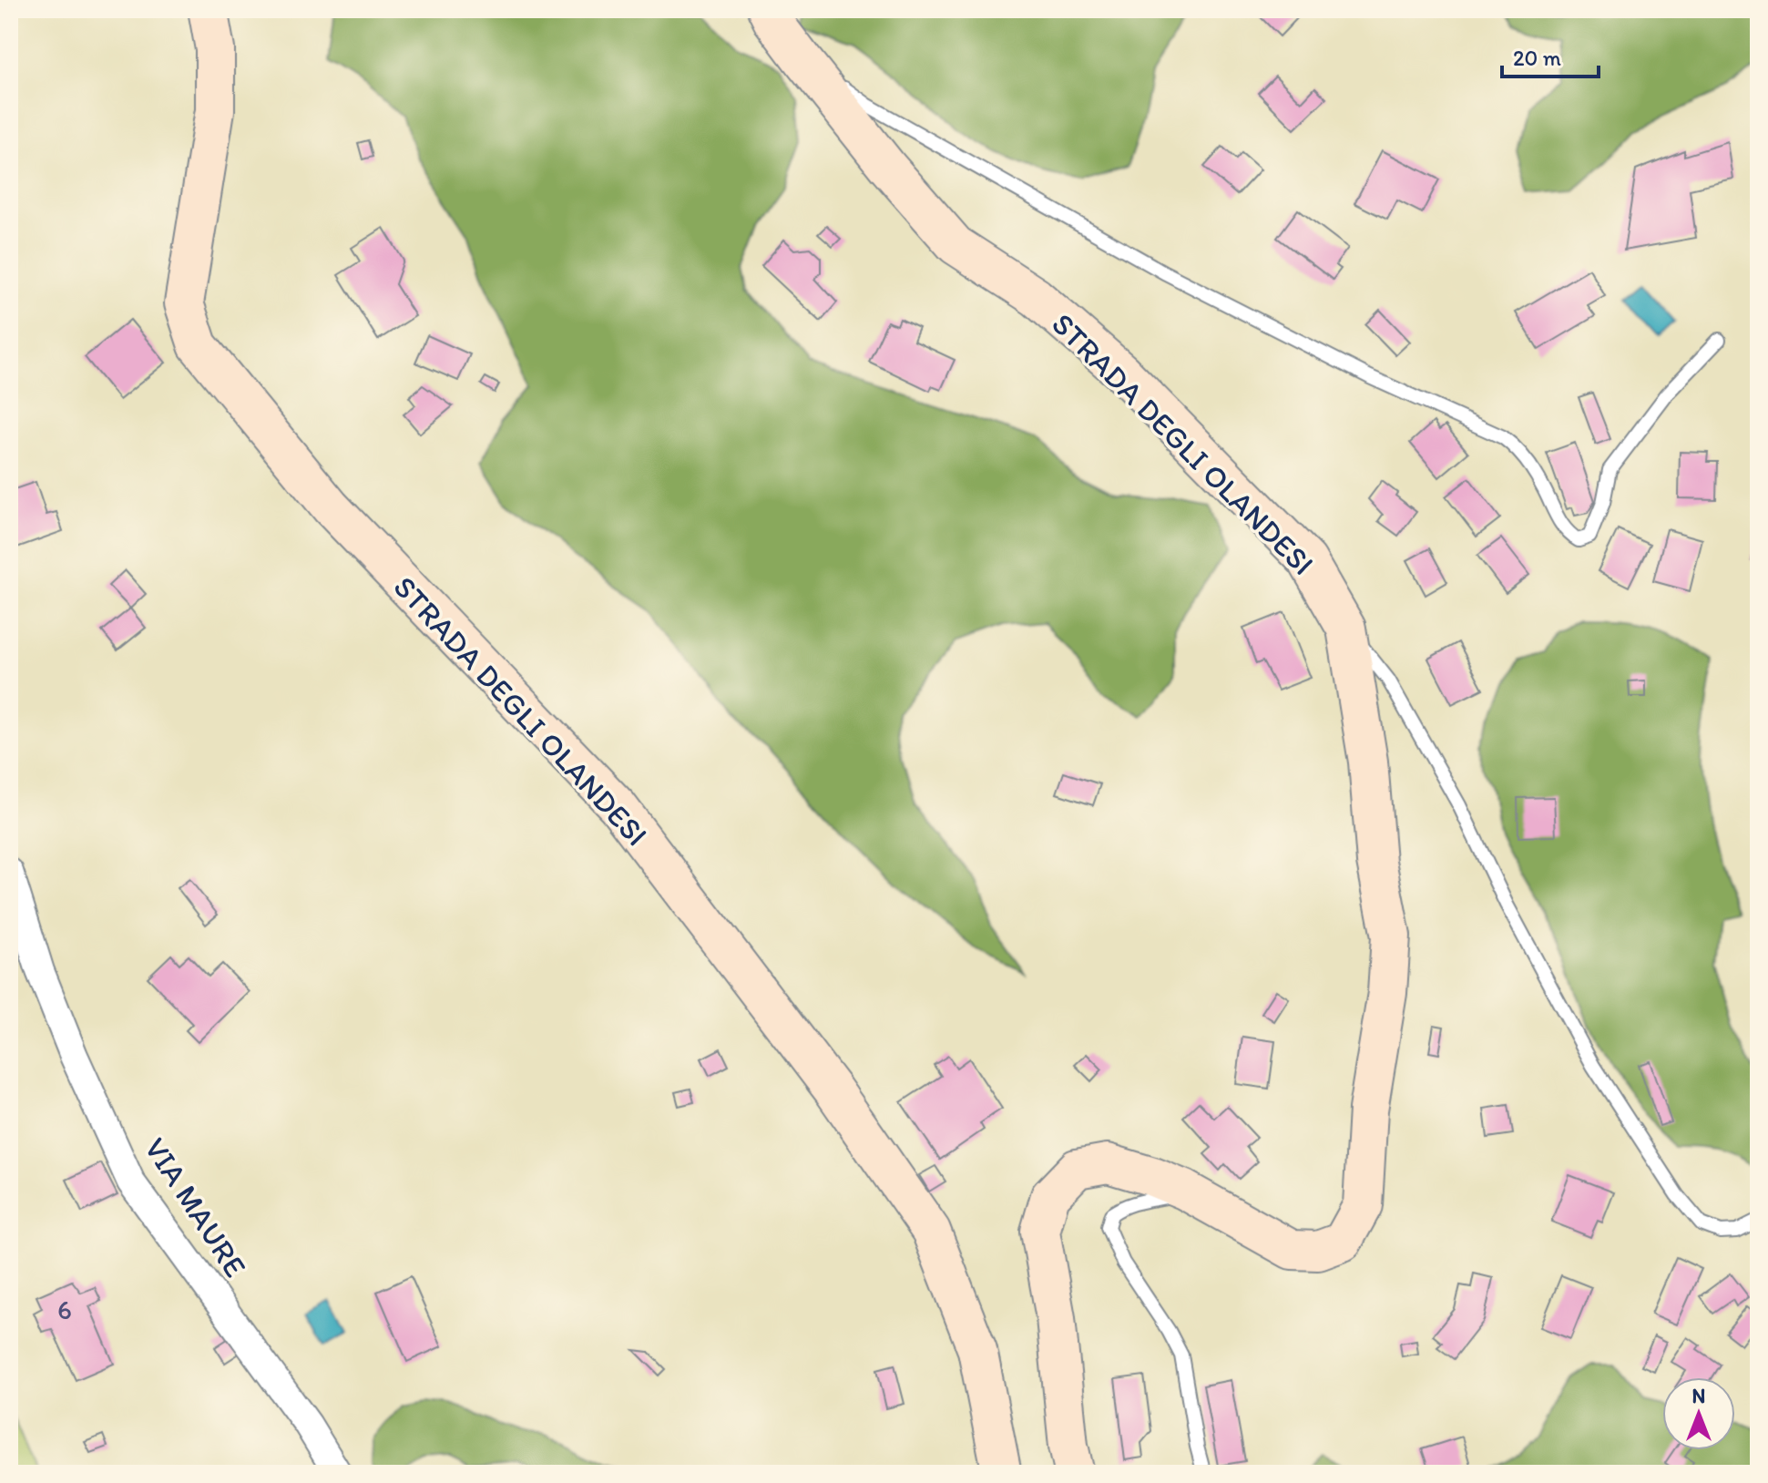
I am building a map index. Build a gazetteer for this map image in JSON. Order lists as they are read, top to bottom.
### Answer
{
  "streets": {
    "main road": ["STRADA DEGLI OLANDESI"],
    "street": ["VIA MAURE"]
  },
  "house_numbers": ["6"],
  "scale_bar": "20 m",
  "north": "top"
}
